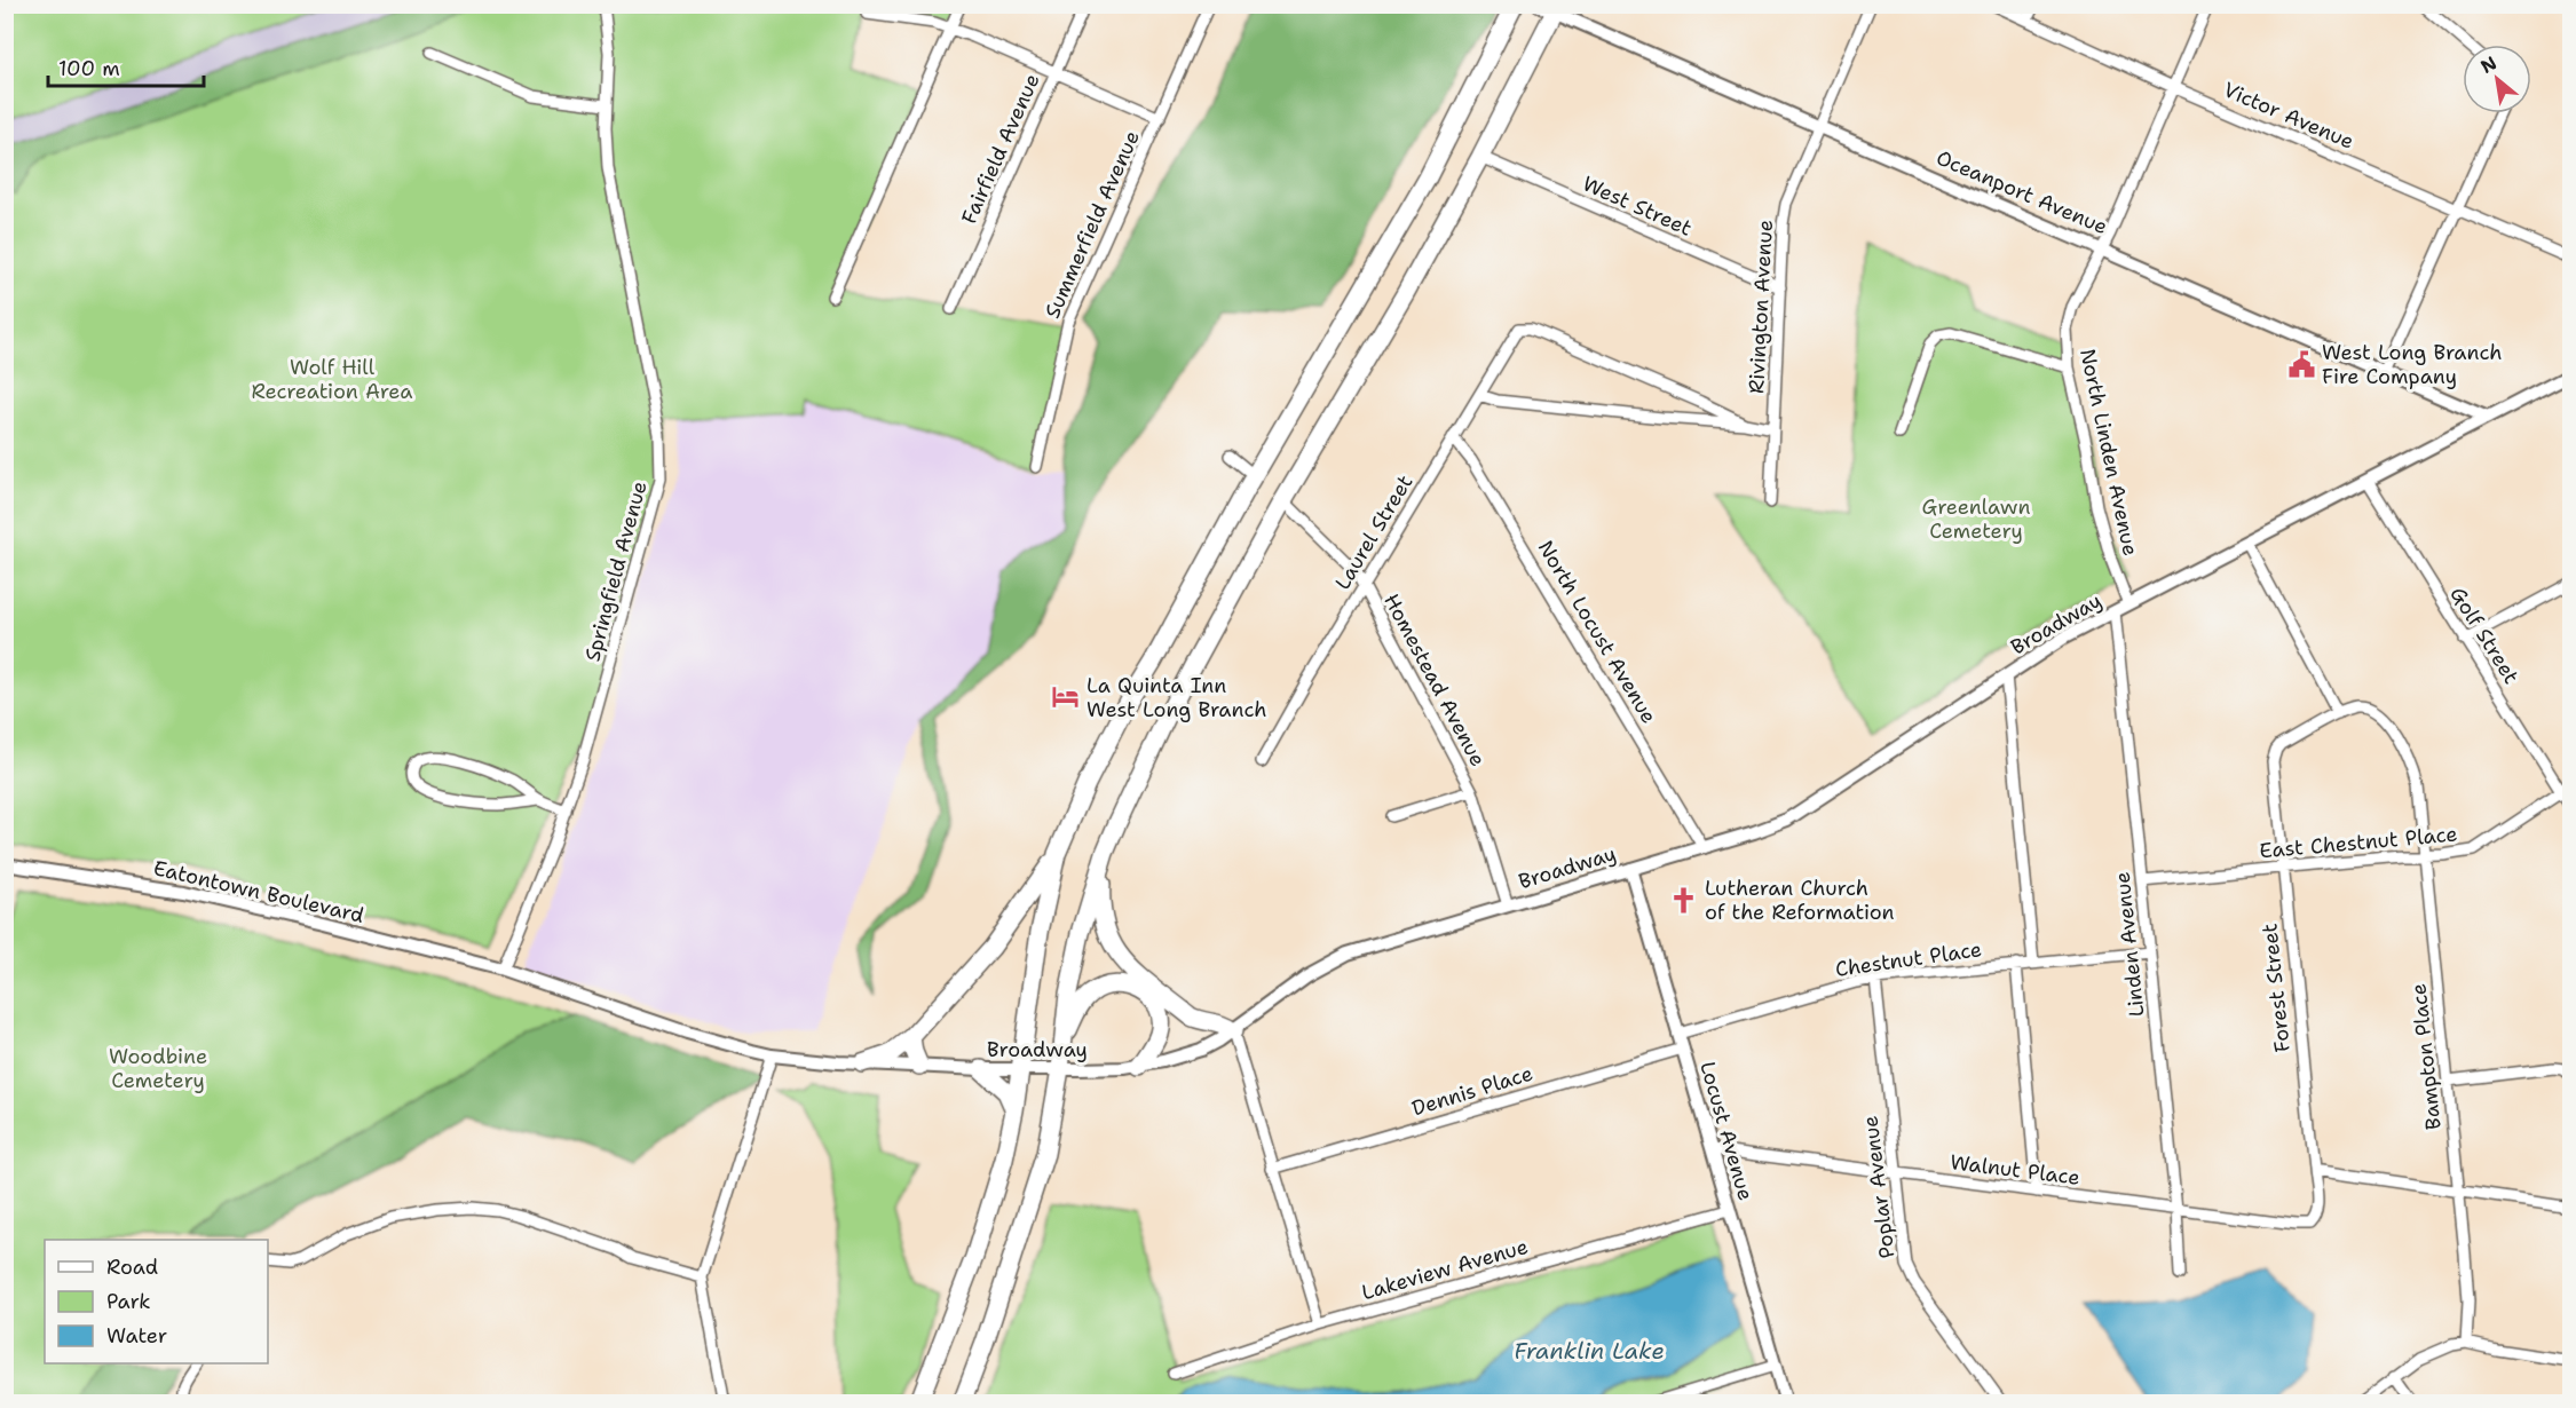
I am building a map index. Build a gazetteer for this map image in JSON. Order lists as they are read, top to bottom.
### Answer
{
  "streets": {
    "street": [
      "Victor Avenue",
      "Fairfield Avenue",
      "Oceanport Avenue",
      "West Street",
      "Summerfield Avenue",
      "Rivington Avenue",
      "North Linden Avenue",
      "Laurel Street",
      "Springfield Avenue",
      "Broadway",
      "North Locust Avenue",
      "Golf Street",
      "Homestead Avenue",
      "East Chestnut Place",
      "Eatontown Boulevard",
      "Linden Avenue",
      "Chestnut Place",
      "Forest Street",
      "Bampton Place",
      "Dennis Place",
      "Locust Avenue",
      "Walnut Place",
      "Poplar Avenue",
      "Lakeview Avenue"
    ]
  },
  "crossings": [
    ["Victor Avenue", "North Linden Avenue"],
    ["Oceanport Avenue", "Rivington Avenue"],
    ["Oceanport Avenue", "North Linden Avenue"],
    ["Oceanport Avenue", "Broadway"],
    ["West Street", "Rivington Avenue"],
    ["North Linden Avenue", "Broadway"],
    ["Laurel Street", "North Locust Avenue"],
    ["Laurel Street", "Homestead Avenue"],
    ["Springfield Avenue", "Broadway"],
    ["Springfield Avenue", "Eatontown Boulevard"],
    ["Broadway", "North Locust Avenue"],
    ["Broadway", "Golf Street"],
    ["Broadway", "Homestead Avenue"],
    ["Broadway", "Eatontown Boulevard"],
    ["Broadway", "Linden Avenue"],
    ["Broadway", "Locust Avenue"],
    ["Golf Street", "East Chestnut Place"],
    ["East Chestnut Place", "Linden Avenue"],
    ["East Chestnut Place", "Forest Street"],
    ["East Chestnut Place", "Bampton Place"],
    ["Linden Avenue", "Chestnut Place"],
    ["Linden Avenue", "Walnut Place"],
    ["Chestnut Place", "Locust Avenue"],
    ["Chestnut Place", "Poplar Avenue"],
    ["Forest Street", "Bampton Place"],
    ["Forest Street", "Walnut Place"],
    ["Dennis Place", "Locust Avenue"],
    ["Locust Avenue", "Walnut Place"],
    ["Locust Avenue", "Lakeview Avenue"],
    ["Walnut Place", "Poplar Avenue"]
  ],
  "water": ["Franklin Lake"],
  "parks": ["Wolf Hill Recreation Area", "Greenlawn Cemetery", "Woodbine Cemetery"],
  "places": {
    "public building": ["West Long Branch Fire Company"],
    "hotel": ["La Quinta Inn West Long Branch"],
    "church": ["Lutheran Church of the Reformation"]
  },
  "legend": ["Road", "Park", "Water"],
  "scale_bar": "100 m",
  "north": "top left"
}
